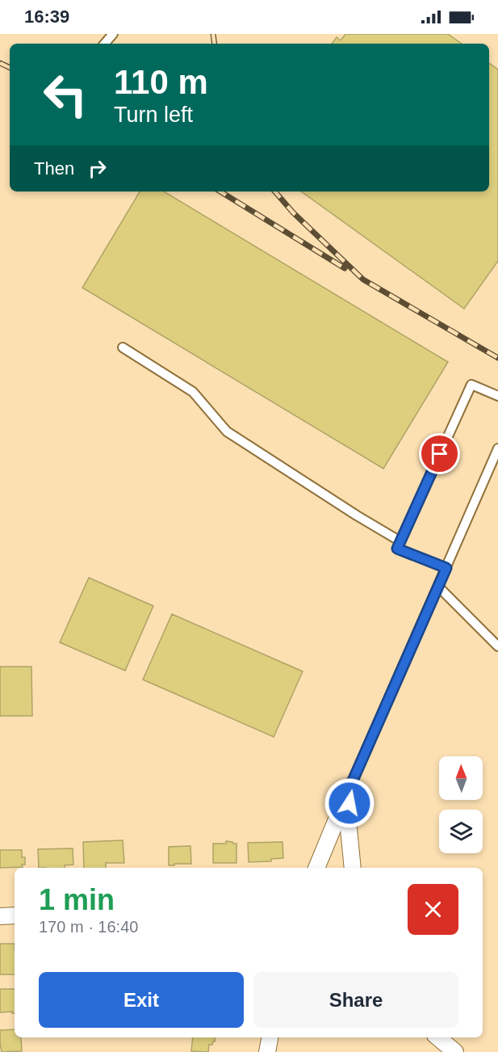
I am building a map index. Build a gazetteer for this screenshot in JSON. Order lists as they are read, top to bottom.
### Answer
{
  "north": "top",
  "page": {
    "status": "16:39",
    "turn": ["110 m", "Turn left"],
    "then": "Then",
    "heading": ["1 min", "170 m · 16:40"],
    "buttons": ["Exit", "Share"]
  }
}
